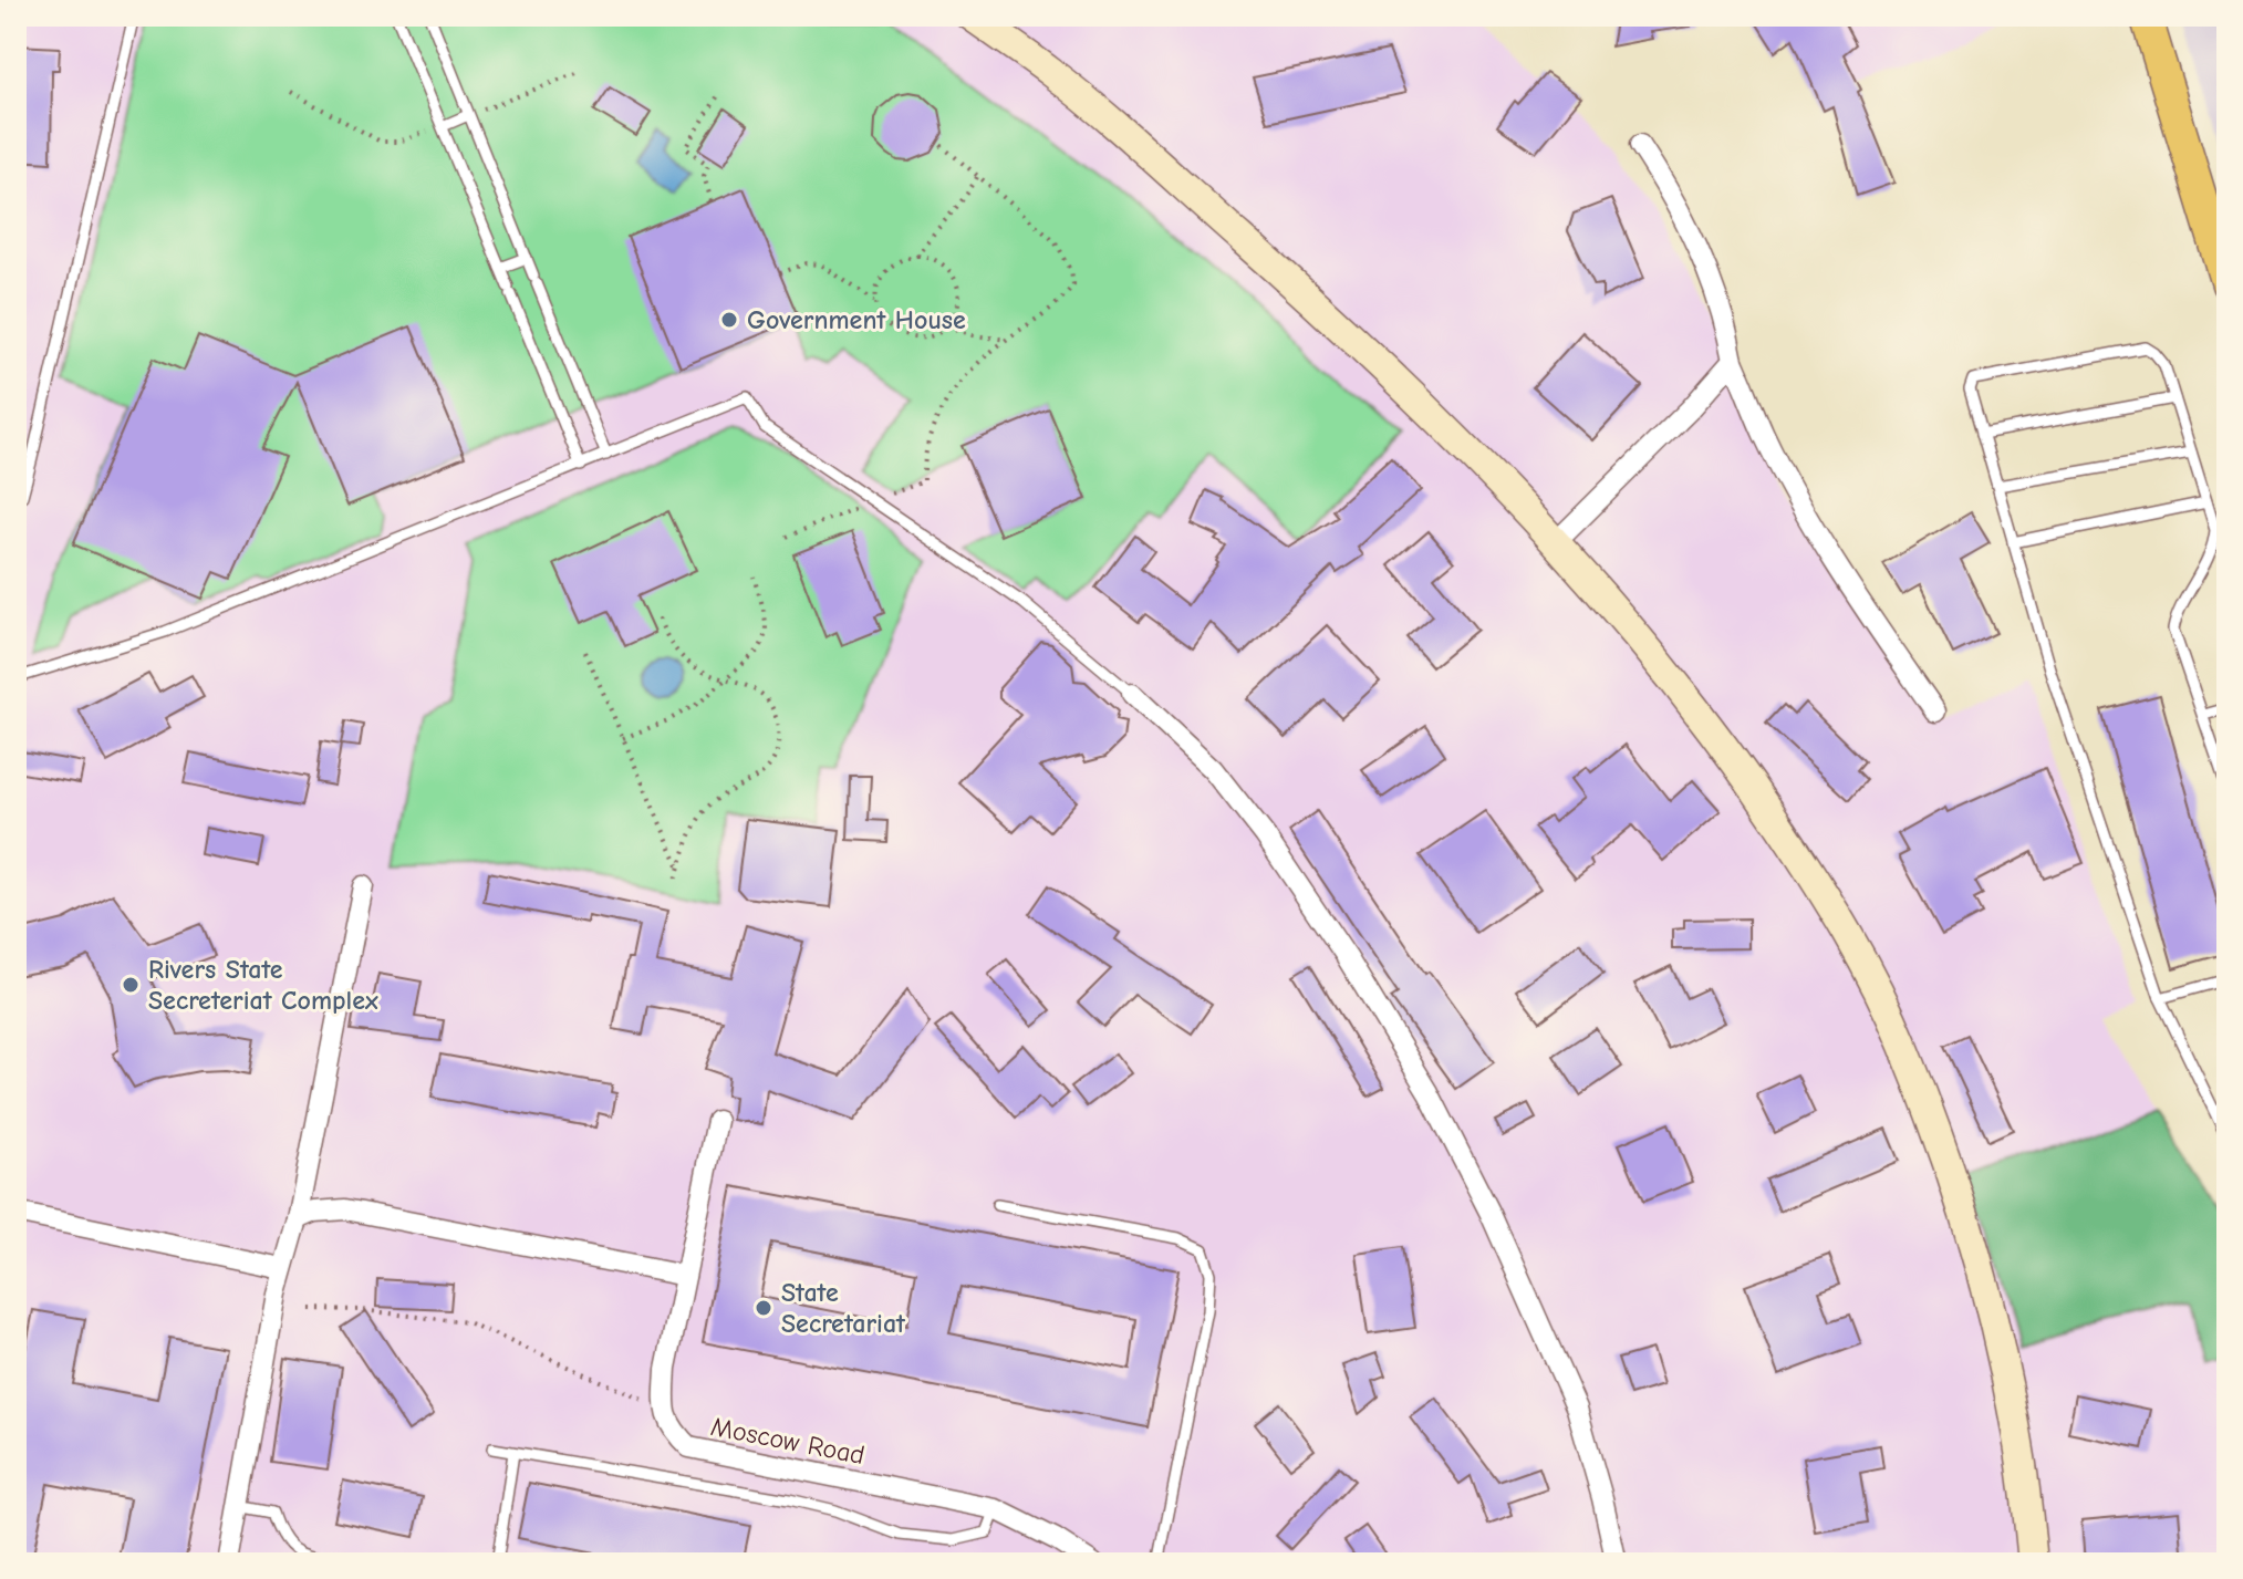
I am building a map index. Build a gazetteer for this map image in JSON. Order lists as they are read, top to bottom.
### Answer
{
  "streets": {
    "street": ["Moscow Road"]
  },
  "places": ["Government House", "Rivers State Secreteriat Complex", "State Secretariat"]
}
